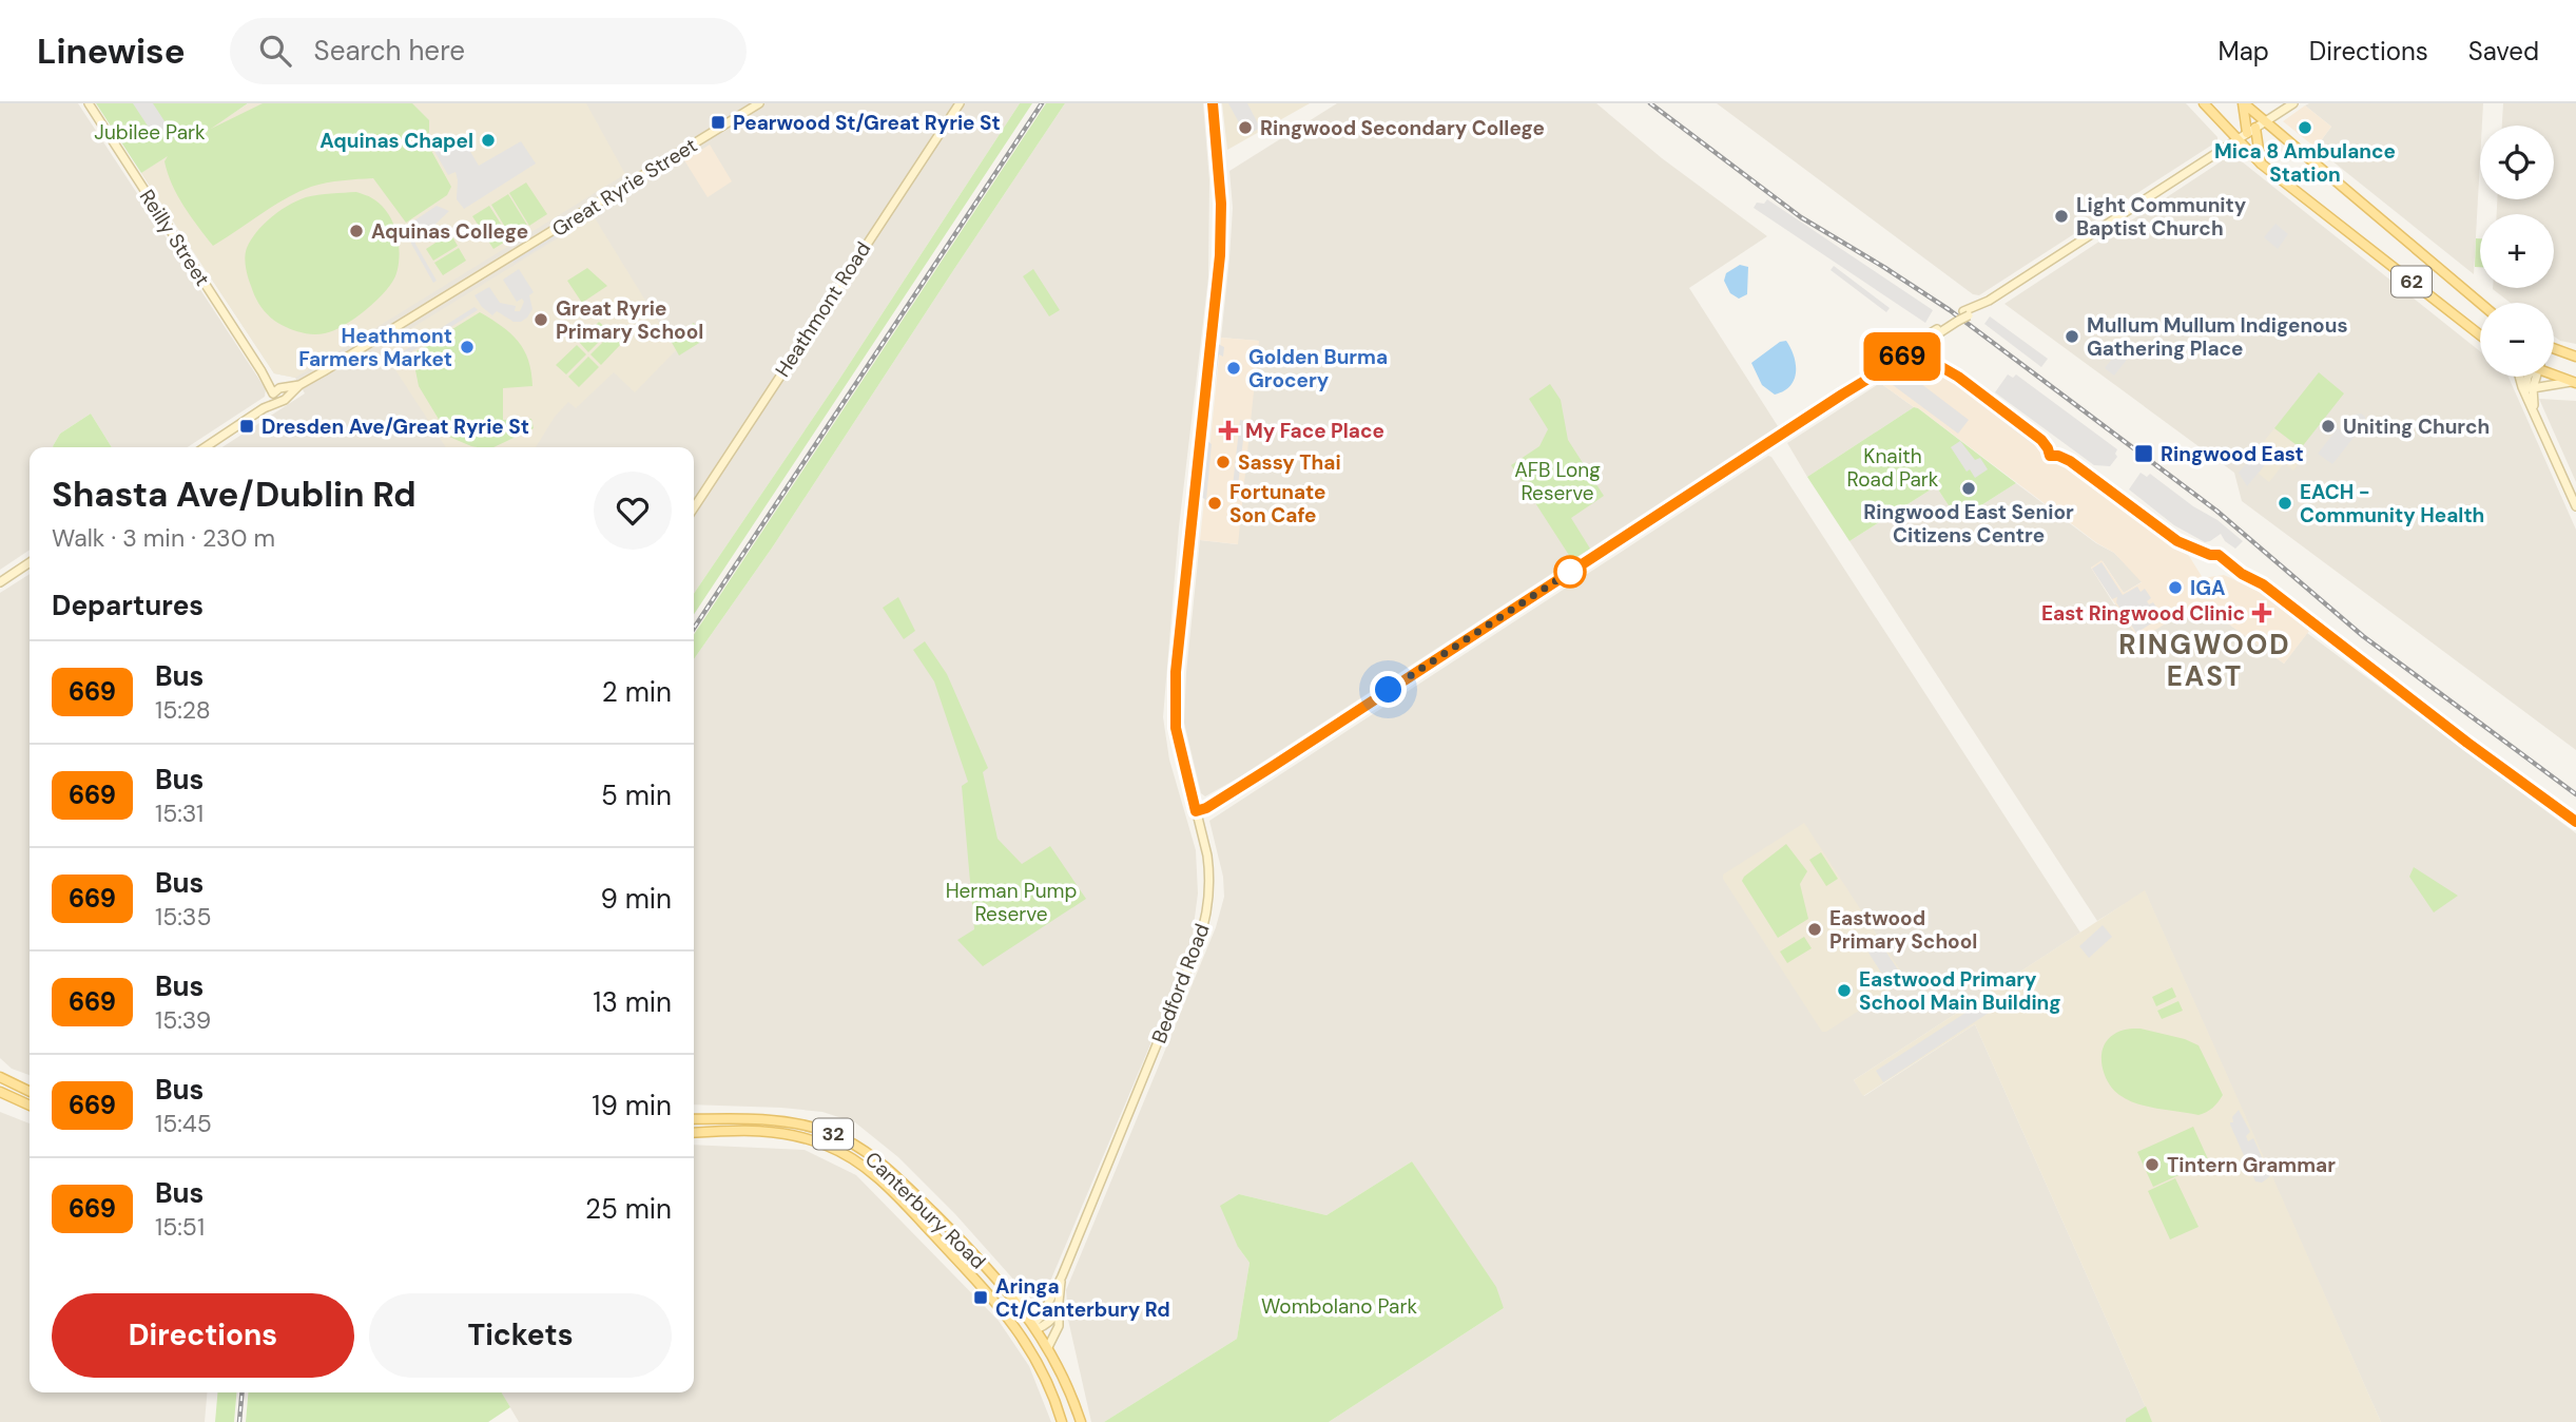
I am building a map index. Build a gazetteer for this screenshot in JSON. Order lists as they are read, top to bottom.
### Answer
{
  "streets": {
    "main road": [
      "Great Ryrie Street",
      "Reilly Street",
      "62",
      "Heathmont Road",
      "Bedford Road",
      "32",
      "Canterbury Road"
    ]
  },
  "crossings": [
    ["Great Ryrie Street", "Reilly Street"],
    ["Bedford Road", "Canterbury Road"]
  ],
  "districts": ["RINGWOOD EAST"],
  "parks": [
    "Jubilee Park",
    "Knaith Road Park",
    "AFB Long Reserve",
    "Herman Pump Reserve",
    "Wombolano Park"
  ],
  "places": {
    "transit": [
      "Pearwood St/Great Ryrie St",
      "Dresden Ave/Great Ryrie St",
      "Ringwood East",
      "Aringa Ct/Canterbury Rd"
    ],
    "other": [
      "Ringwood Secondary College",
      "Mica 8 Ambulance Station",
      "Aquinas Chapel",
      "Light Community Baptist Church",
      "Aquinas College",
      "Great Ryrie Primary School",
      "Mullum Mullum Indigenous Gathering Place",
      "Heathmont Farmers Market",
      "Golden Burma Grocery",
      "Uniting Church",
      "Sassy Thai",
      "Ringwood East Senior Citizens Centre",
      "Fortunate Son Cafe",
      "EACH - Community Health",
      "IGA",
      "Eastwood Primary School",
      "Eastwood Primary School Main Building",
      "Tintern Grammar"
    ],
    "health": ["My Face Place", "East Ringwood Clinic"]
  },
  "lines": ["bus line 669"],
  "page": {
    "header": "Linewise",
    "search": "Search here",
    "nav": ["Map", "Directions", "Saved"],
    "on_map": "669",
    "map_buttons": ["+", "−"],
    "heading": [
      ["Shasta Ave/Dublin Rd", "Walk · 3 min · 230 m"],
      "Departures"
    ],
    "list": [
      {
        "mark": "669",
        "name": "Bus",
        "note": "15:28",
        "value": "2 min"
      },
      {
        "mark": "669",
        "name": "Bus",
        "note": "15:31",
        "value": "5 min"
      },
      {
        "mark": "669",
        "name": "Bus",
        "note": "15:35",
        "value": "9 min"
      },
      {
        "mark": "669",
        "name": "Bus",
        "note": "15:39",
        "value": "13 min"
      },
      {
        "mark": "669",
        "name": "Bus",
        "note": "15:45",
        "value": "19 min"
      },
      {
        "mark": "669",
        "name": "Bus",
        "note": "15:51",
        "value": "25 min"
      }
    ],
    "buttons": ["Directions", "Tickets"]
  }
}
